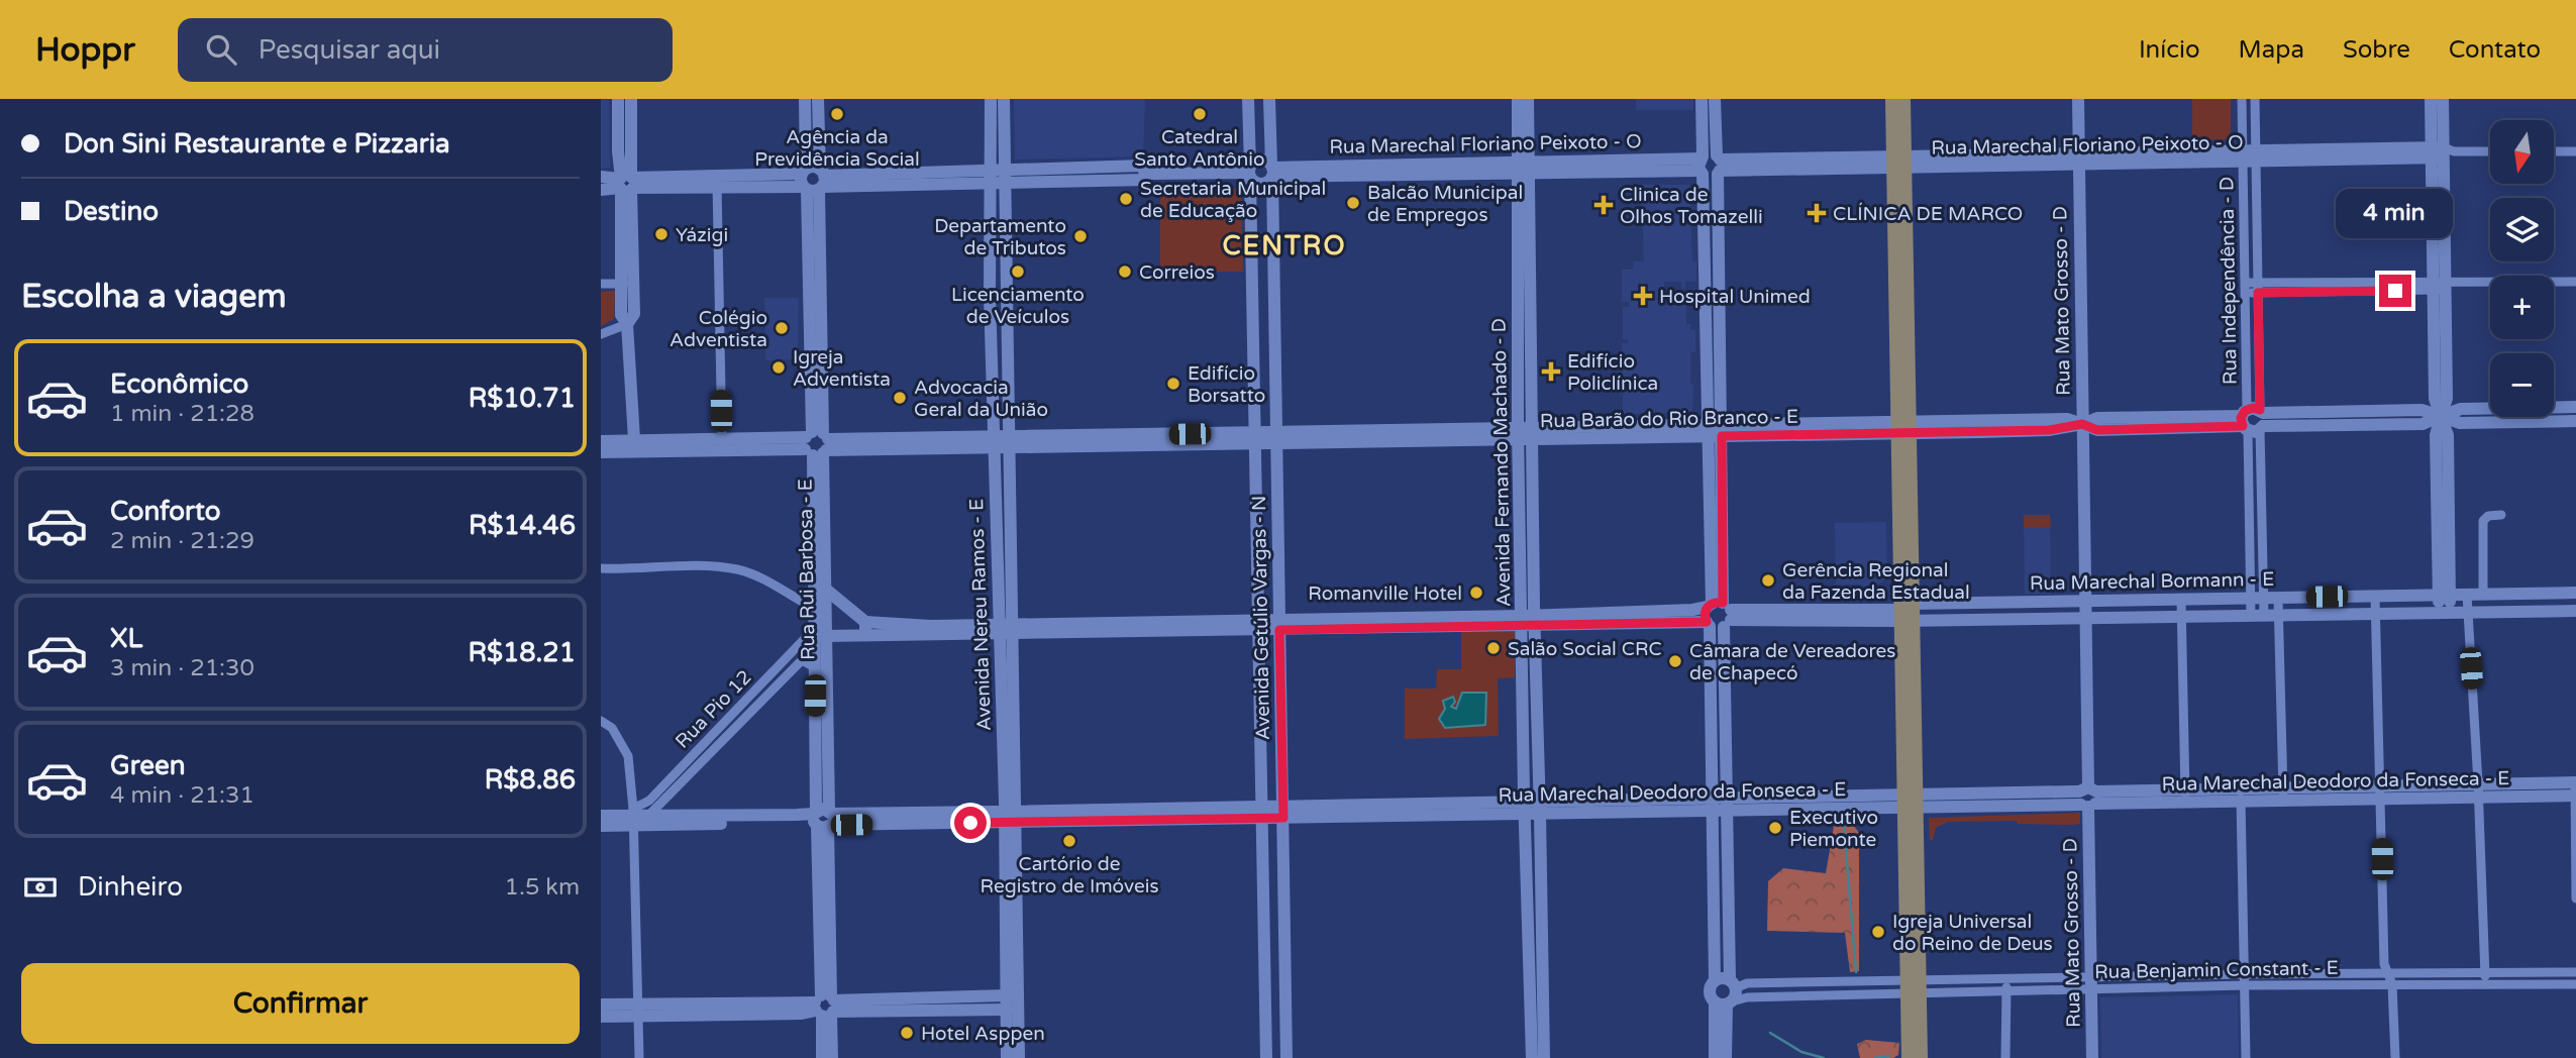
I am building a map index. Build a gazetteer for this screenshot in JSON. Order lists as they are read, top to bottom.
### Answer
{
  "streets": {
    "street": [
      "Rua Marechal Floriano Peixoto - O",
      "Rua Independência - D",
      "Rua Mato Grosso - D",
      "Rua Barão do Rio Branco - E",
      "Avenida Fernando Machado - D",
      "Rua Rui Barbosa - E",
      "Rua Marechal Bormann - E",
      "Avenida Nereu Ramos - E",
      "Avenida Getúlio Vargas - N",
      "Rua Pio 12",
      "Rua Marechal Deodoro da Fonseca - E",
      "Rua Benjamin Constant - E"
    ]
  },
  "crossings": [
    ["Rua Marechal Floriano Peixoto - O", "Rua Independência - D"],
    ["Rua Marechal Floriano Peixoto - O", "Rua Mato Grosso - D"],
    ["Rua Marechal Floriano Peixoto - O", "Avenida Fernando Machado - D"],
    ["Rua Marechal Floriano Peixoto - O", "Avenida Getúlio Vargas - N"],
    ["Rua Independência - D", "Rua Barão do Rio Branco - E"],
    ["Rua Independência - D", "Rua Marechal Bormann - E"],
    ["Rua Mato Grosso - D", "Rua Barão do Rio Branco - E"],
    ["Rua Mato Grosso - D", "Rua Marechal Bormann - E"],
    ["Rua Mato Grosso - D", "Rua Marechal Deodoro da Fonseca - E"],
    ["Rua Mato Grosso - D", "Rua Benjamin Constant - E"],
    ["Rua Barão do Rio Branco - E", "Avenida Fernando Machado - D"],
    ["Rua Barão do Rio Branco - E", "Avenida Nereu Ramos - E"],
    ["Rua Barão do Rio Branco - E", "Avenida Getúlio Vargas - N"],
    ["Avenida Fernando Machado - D", "Rua Marechal Bormann - E"],
    ["Avenida Fernando Machado - D", "Rua Marechal Deodoro da Fonseca - E"],
    ["Rua Rui Barbosa - E", "Rua Marechal Bormann - E"],
    ["Rua Rui Barbosa - E", "Rua Pio 12"],
    ["Rua Rui Barbosa - E", "Rua Marechal Deodoro da Fonseca - E"],
    ["Rua Marechal Bormann - E", "Avenida Nereu Ramos - E"],
    ["Rua Marechal Bormann - E", "Avenida Getúlio Vargas - N"],
    ["Avenida Nereu Ramos - E", "Rua Marechal Deodoro da Fonseca - E"],
    ["Avenida Getúlio Vargas - N", "Rua Marechal Deodoro da Fonseca - E"],
    ["Rua Pio 12", "Rua Marechal Deodoro da Fonseca - E"]
  ],
  "districts": ["CENTRO"],
  "places": {
    "other": [
      "Agência da Previdência Social",
      "Catedral Santo Antônio",
      "Secretaria Municipal de Educação",
      "Balcão Municipal de Empregos",
      "Yázigi",
      "Departamento de Tributos",
      "Licenciamento de Veículos",
      "Correios",
      "Colégio Adventista",
      "Igreja Adventista",
      "Edifício Borsatto",
      "Advocacia Geral da União",
      "Gerência Regional da Fazenda Estadual",
      "Romanville Hotel",
      "Salão Social CRC",
      "Câmara de Vereadores de Chapecó",
      "Executivo Piemonte",
      "Cartório de Registro de Imóveis",
      "Igreja Universal do Reino de Deus",
      "Hotel Asppen"
    ],
    "health": [
      "Clinica de Olhos Tomazelli",
      "CLÍNICA DE MARCO",
      "Hospital Unimed",
      "Edifício Policlínica"
    ]
  },
  "north": "bottom",
  "page": {
    "header": "Hoppr",
    "search": "Pesquisar aqui",
    "nav": [
      "Início",
      "Mapa",
      "Sobre",
      "Contato"
    ],
    "banner": ["Don Sini Restaurante e Pizzaria", "Destino"],
    "map_buttons": ["+", "−"],
    "bubble": "4 min",
    "heading": "Escolha a viagem",
    "list": [
      {
        "name": "Econômico",
        "note": "1 min · 21:28",
        "value": "R$10.71"
      },
      {
        "name": "Conforto",
        "note": "2 min · 21:29",
        "value": "R$14.46"
      },
      {
        "name": "XL",
        "note": "3 min · 21:30",
        "value": "R$18.21"
      },
      {
        "name": "Green",
        "note": "4 min · 21:31",
        "value": "R$8.86"
      }
    ],
    "pay": ["Dinheiro", "1.5 km"],
    "buttons": "Confirmar"
  }
}
